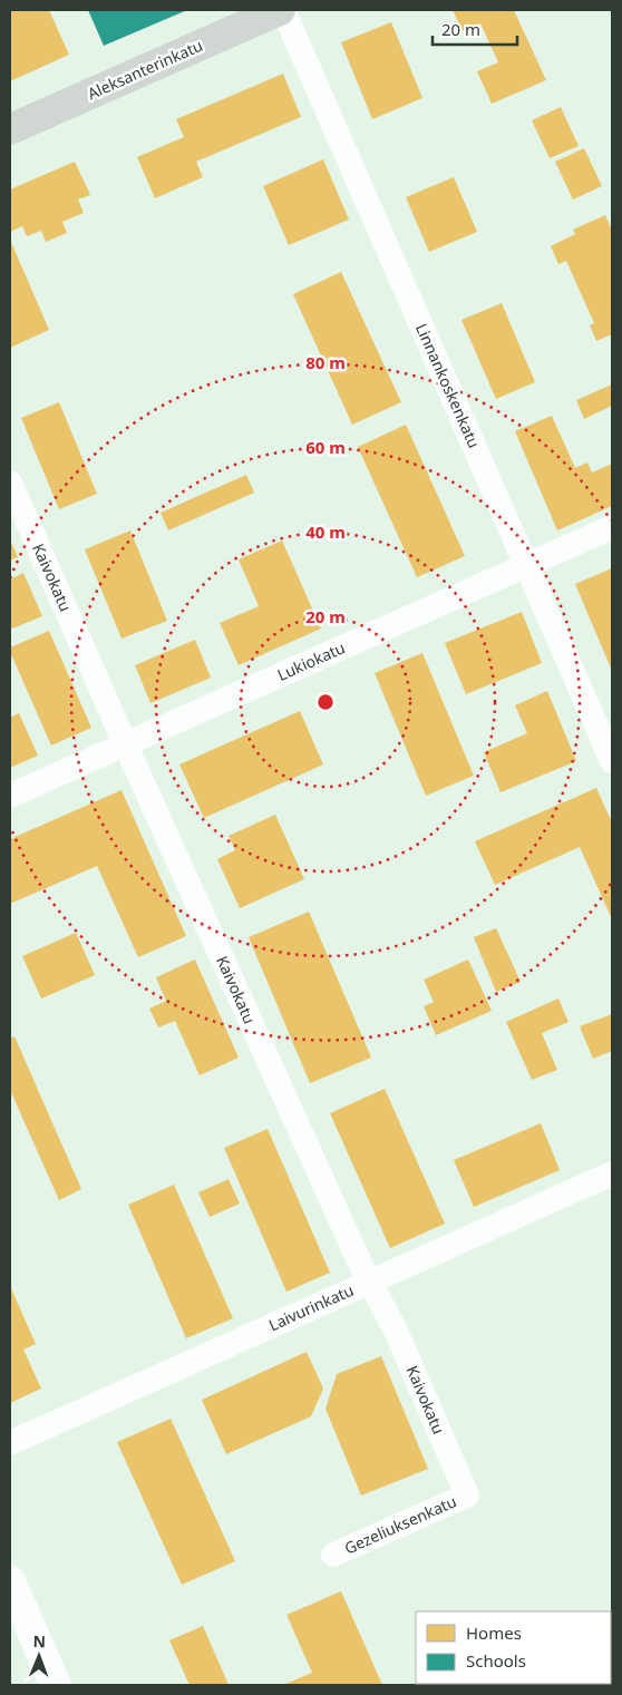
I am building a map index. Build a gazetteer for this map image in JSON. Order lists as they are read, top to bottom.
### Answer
{
  "streets": {
    "main road": ["Aleksanterinkatu"],
    "street": [
      "Linnankoskenkatu",
      "Kaivokatu",
      "Lukiokatu",
      "Laivurinkatu",
      "Gezeliuksenkatu"
    ]
  },
  "crossings": [
    ["Aleksanterinkatu", "Linnankoskenkatu"],
    ["Linnankoskenkatu", "Lukiokatu"],
    ["Kaivokatu", "Lukiokatu"],
    ["Kaivokatu", "Laivurinkatu"],
    ["Kaivokatu", "Gezeliuksenkatu"]
  ],
  "legend": ["Homes", "Schools"],
  "scale_bar": "20 m",
  "north": "top",
  "rings": [
    "80 m",
    "60 m",
    "40 m",
    "20 m"
  ]
}
